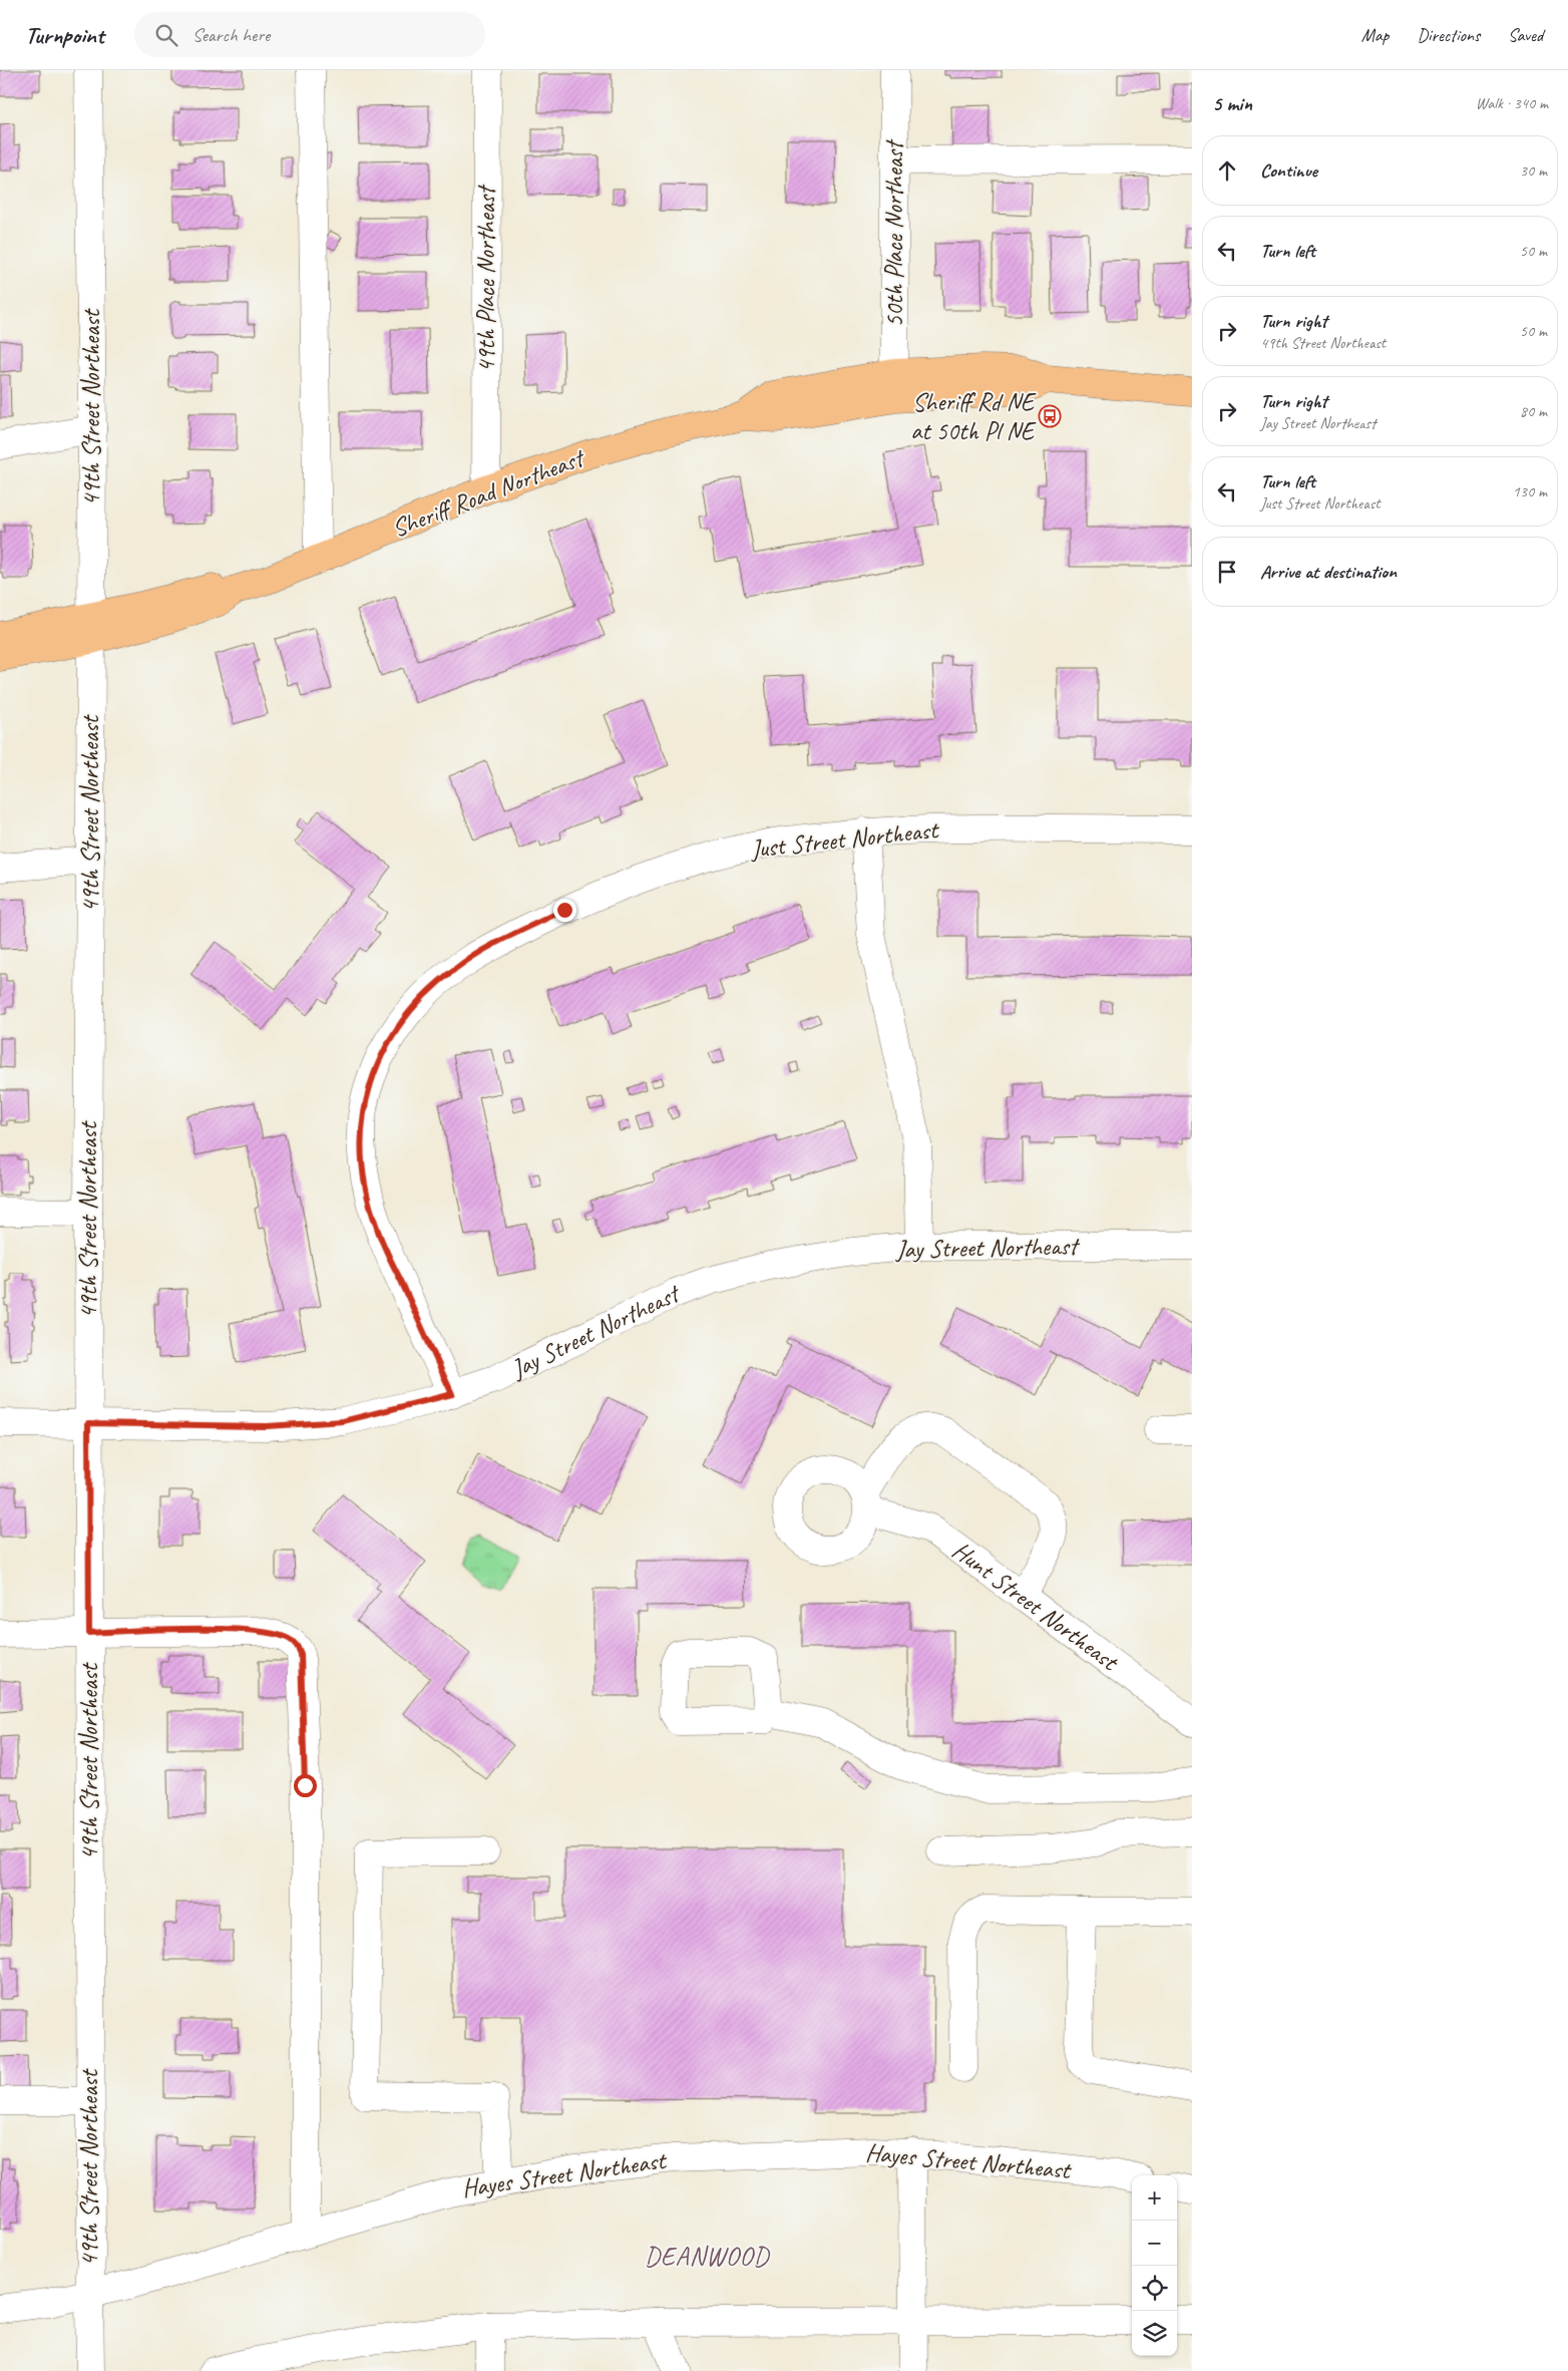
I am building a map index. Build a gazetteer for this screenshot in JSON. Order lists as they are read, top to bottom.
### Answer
{
  "streets": {
    "main road": ["Sheriff Road Northeast"],
    "street": [
      "50th Place Northeast",
      "49th Place Northeast",
      "49th Street Northeast",
      "Just Street Northeast",
      "Jay Street Northeast",
      "Hunt Street Northeast",
      "Hayes Street Northeast"
    ]
  },
  "crossings": [
    ["50th Place Northeast", "Sheriff Road Northeast"],
    ["49th Place Northeast", "Sheriff Road Northeast"],
    ["49th Street Northeast", "Sheriff Road Northeast"],
    ["49th Street Northeast", "Jay Street Northeast"],
    ["49th Street Northeast", "Hayes Street Northeast"],
    ["Just Street Northeast", "Jay Street Northeast"]
  ],
  "districts": ["DEANWOOD"],
  "places": {
    "bus stop": ["Sheriff Rd NE at 50th Pl NE"]
  },
  "page": {
    "header": "Turnpoint",
    "search": "Search here",
    "nav": ["Map", "Directions", "Saved"],
    "heading": ["5 min", "Walk · 340 m"],
    "list": [
      ["Continue", "30 m"],
      ["Turn left", "50 m"],
      ["Turn right", "49th Street Northeast", "50 m"],
      ["Turn right", "Jay Street Northeast", "80 m"],
      ["Turn left", "Just Street Northeast", "130 m"],
      "Arrive at destination"
    ],
    "map_buttons": ["+", "−"]
  }
}
